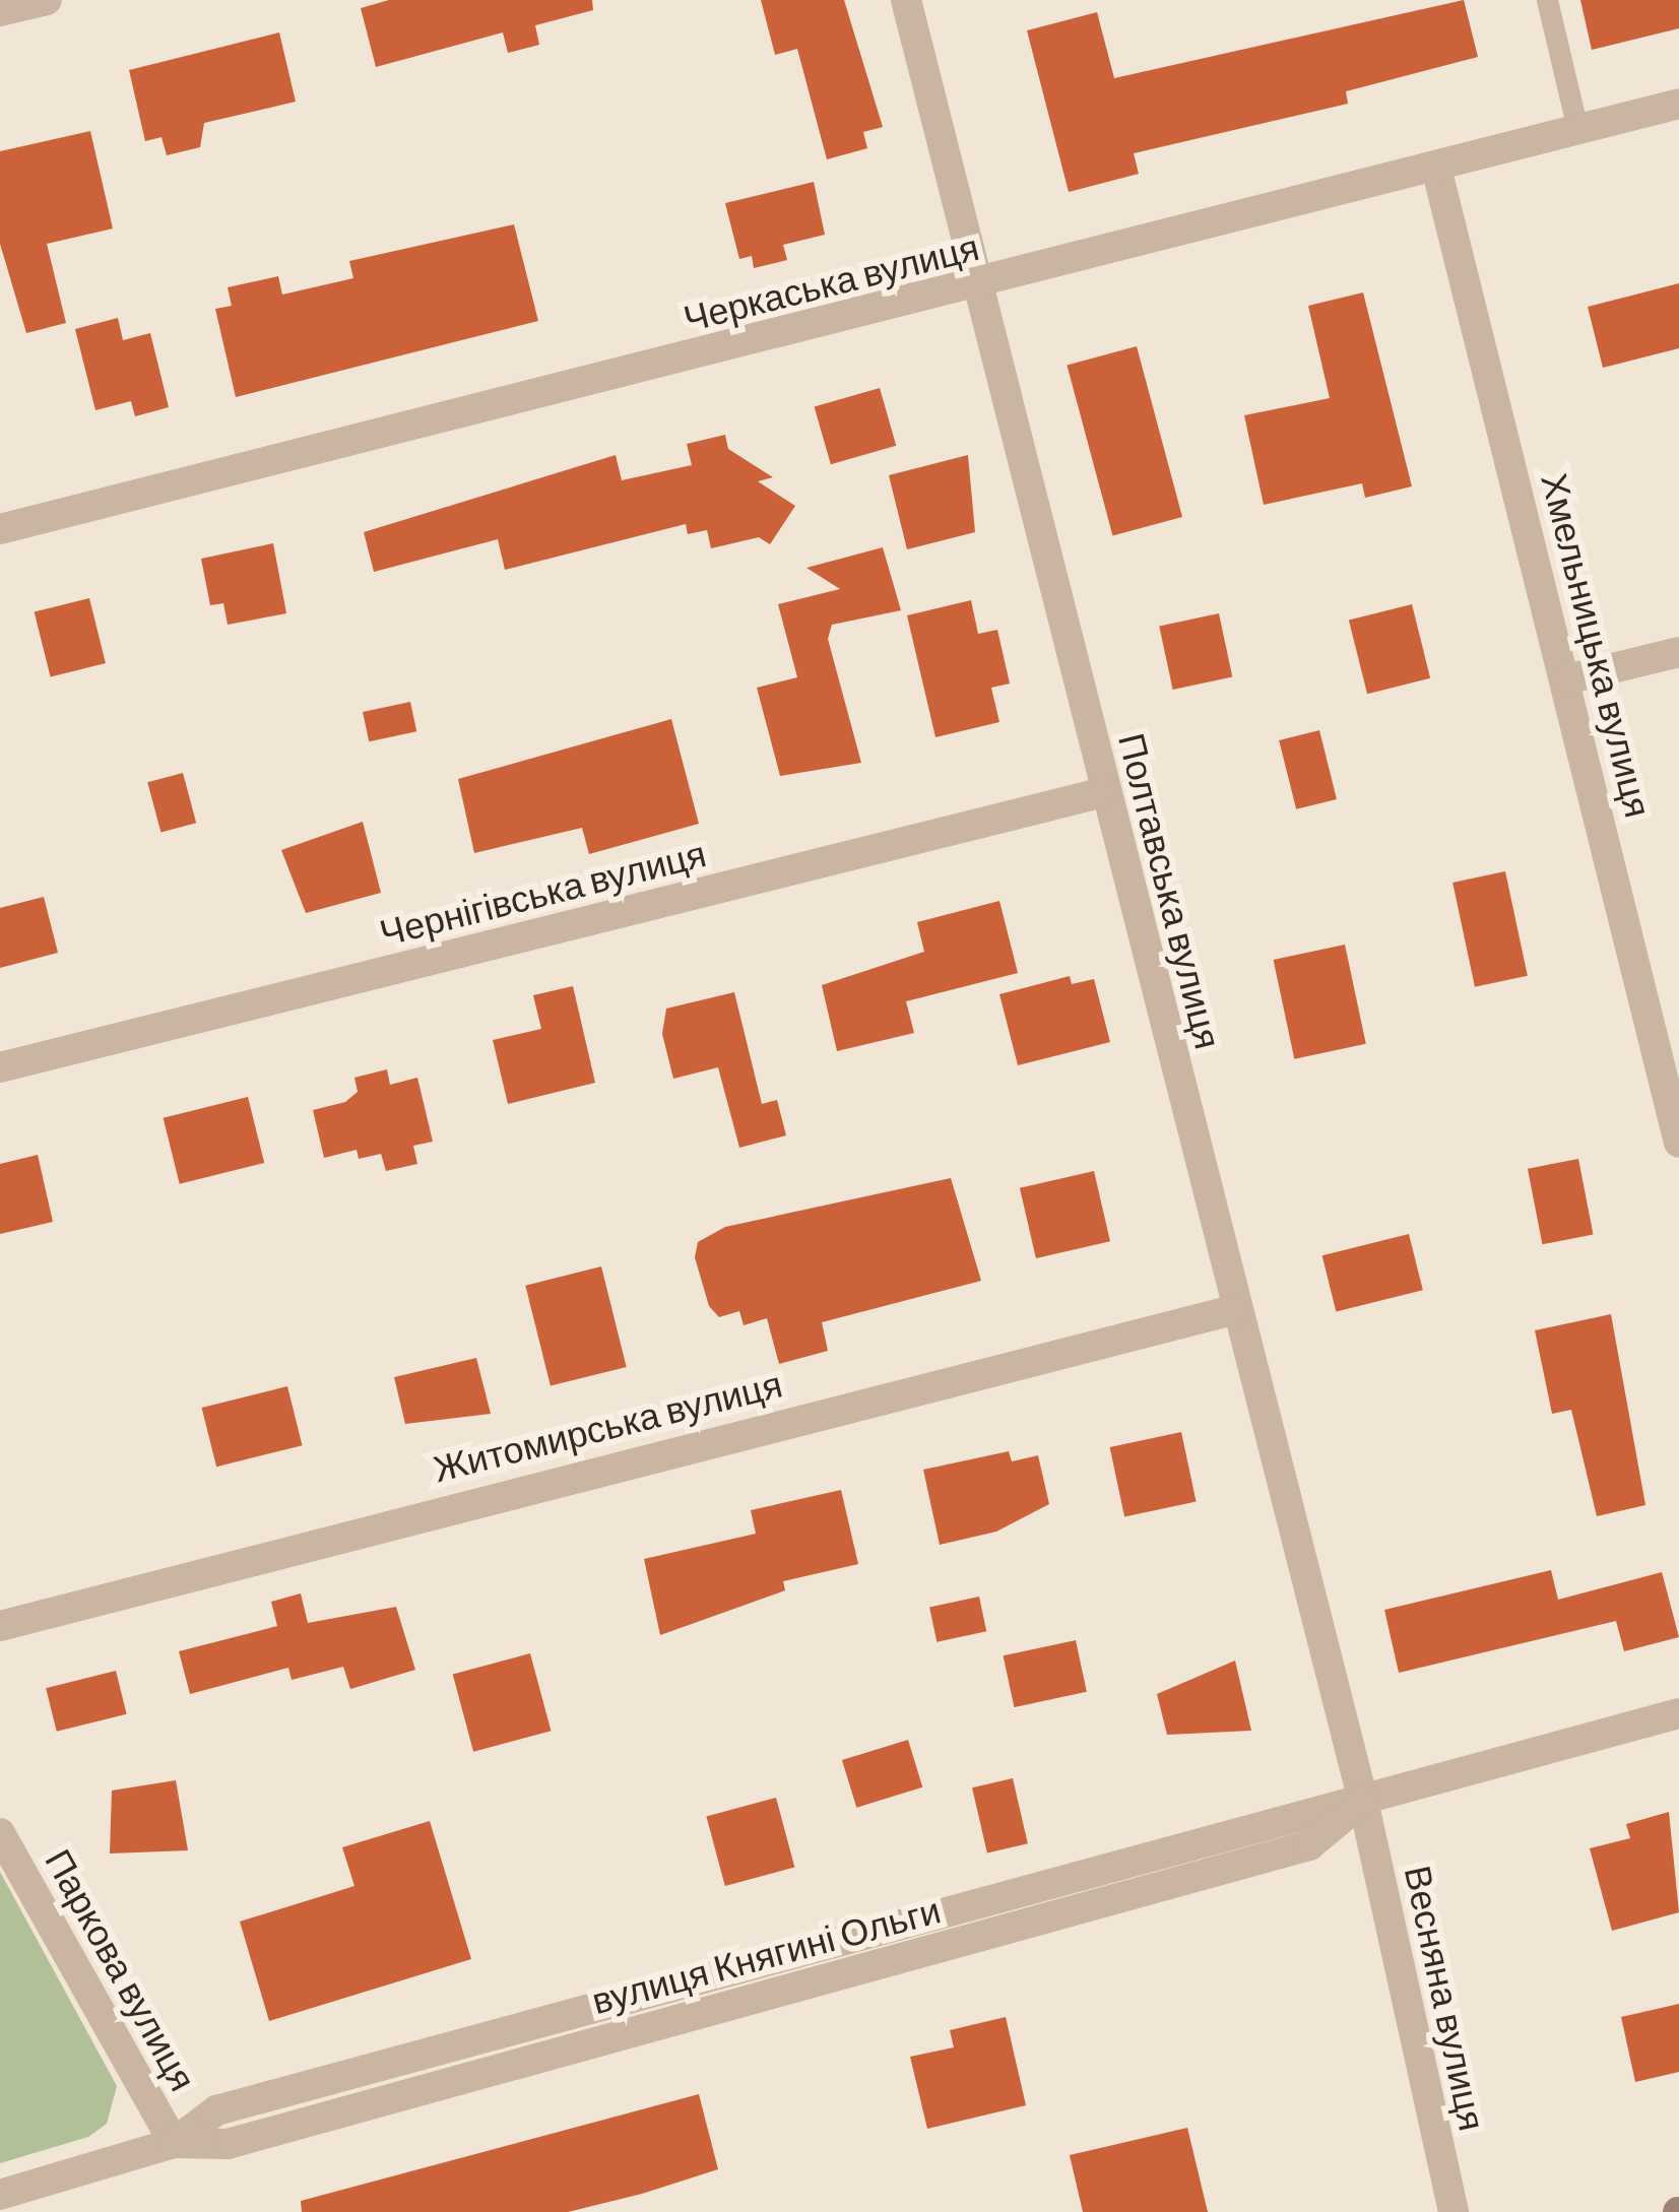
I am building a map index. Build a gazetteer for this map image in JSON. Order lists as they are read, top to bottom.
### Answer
{
  "streets": {
    "street": [
      "Черкаська вулиця",
      "Хмельницька вулиця",
      "Полтавська вулиця",
      "Чернігівська вулиця",
      "Житомирська вулиця",
      "вулиця Княгині Ольги",
      "Паркова вулиця",
      "Весняна вулиця"
    ]
  },
  "crossings": [
    ["Черкаська вулиця", "Хмельницька вулиця"],
    ["Черкаська вулиця", "Полтавська вулиця"],
    ["Полтавська вулиця", "Чернігівська вулиця"],
    ["Полтавська вулиця", "Житомирська вулиця"],
    ["Полтавська вулиця", "вулиця Княгині Ольги"],
    ["Полтавська вулиця", "Весняна вулиця"],
    ["вулиця Княгині Ольги", "Паркова вулиця"],
    ["вулиця Княгині Ольги", "Весняна вулиця"]
  ]
}
